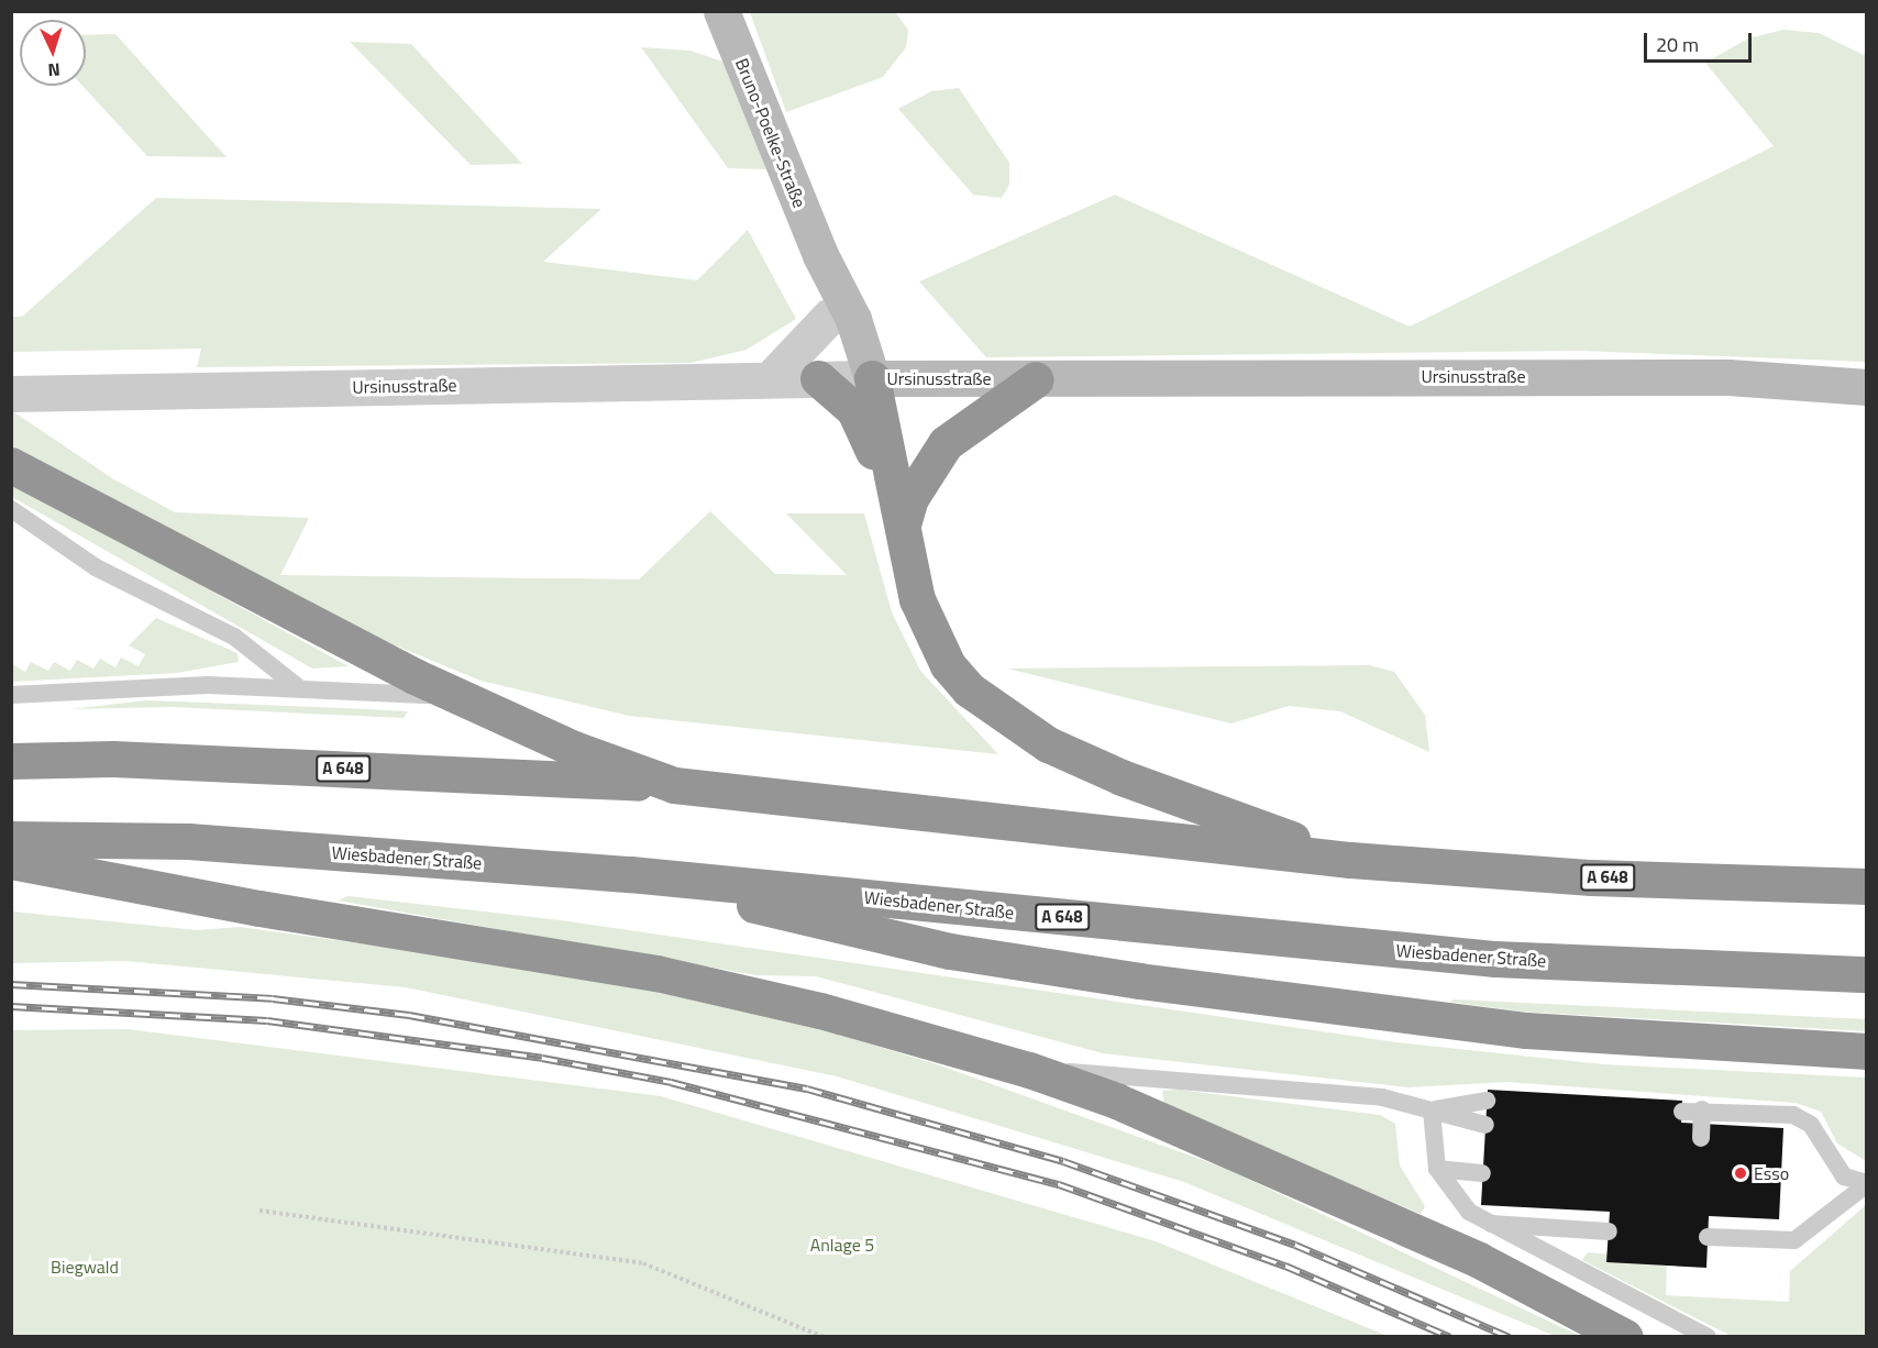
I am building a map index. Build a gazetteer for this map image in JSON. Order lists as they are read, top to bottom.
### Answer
{
  "streets": {
    "highway": ["A 648", "Wiesbadener Straße"],
    "main road": ["Bruno-Poelke-Straße", "Ursinusstraße"]
  },
  "crossings": [
    ["Bruno-Poelke-Straße", "Ursinusstraße"]
  ],
  "parks": ["Anlage 5", "Biegwald"],
  "places": ["Esso"],
  "scale_bar": "20 m",
  "north": "bottom"
}
